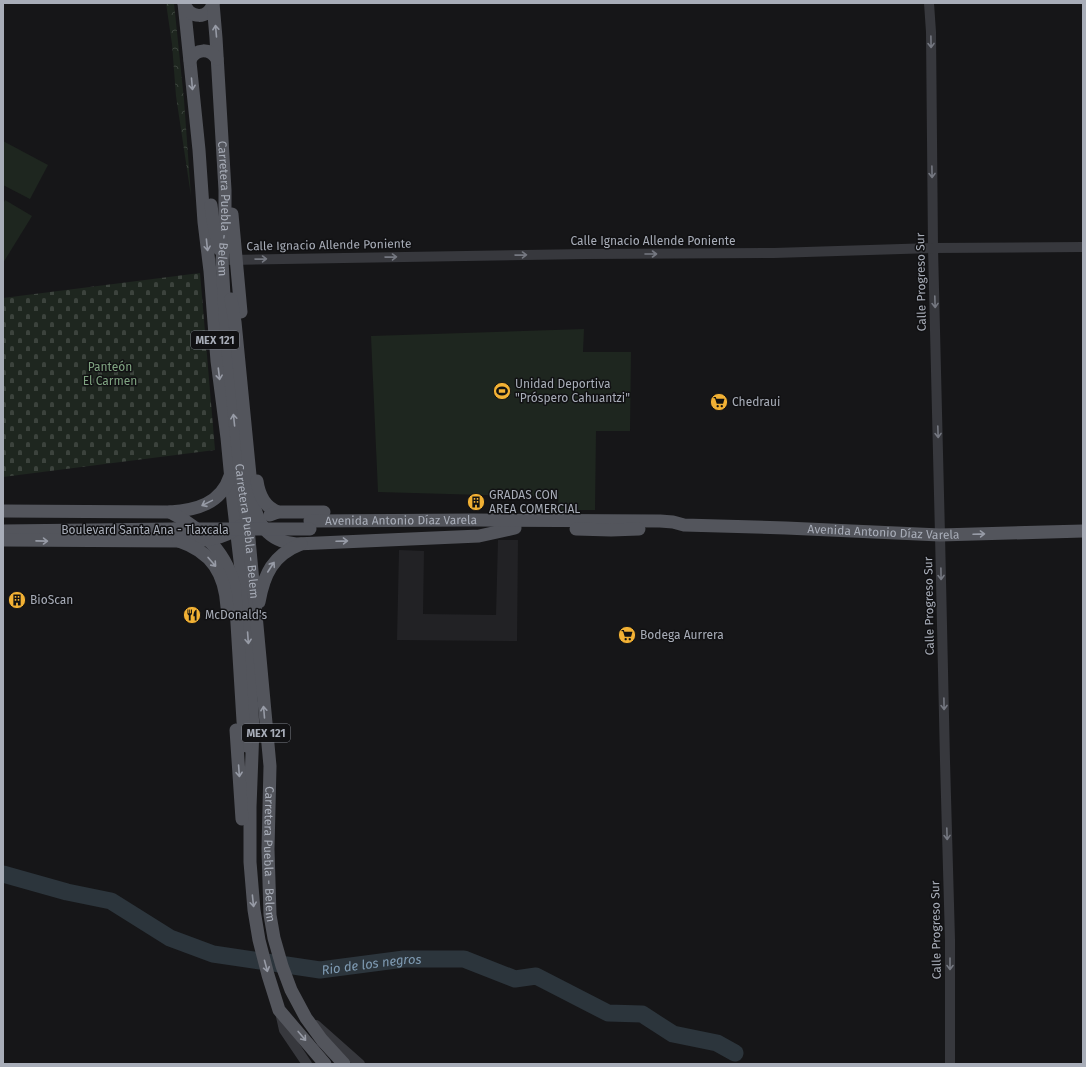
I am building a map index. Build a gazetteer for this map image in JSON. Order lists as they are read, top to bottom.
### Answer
{
  "streets": {
    "main road": [
      "Carretera Puebla - Belem",
      "MEX 121",
      "Avenida Antonio Díaz Varela",
      "Boulevard Santa Ana - Tlaxcala"
    ],
    "street": ["Calle Ignacio Allende Poniente", "Calle Progreso Sur"]
  },
  "crossings": [
    ["Carretera Puebla - Belem", "Calle Ignacio Allende Poniente"],
    ["Calle Ignacio Allende Poniente", "Calle Progreso Sur"],
    ["Calle Progreso Sur", "Avenida Antonio Díaz Varela"],
    ["Avenida Antonio Díaz Varela", "Boulevard Santa Ana - Tlaxcala"]
  ],
  "one_way": ["Calle Ignacio Allende Poniente", "Calle Progreso Sur"],
  "water": ["Rio de los negros"],
  "parks": ["Panteón El Carmen"],
  "places": {
    "sports": ["Unidad Deportiva \"Próspero Cahuantzi\""],
    "supermarket": ["Chedraui", "Bodega Aurrera"],
    "building": ["GRADAS CON AREA COMERCIAL", "BioScan"],
    "restaurant": ["McDonald's"]
  }
}
